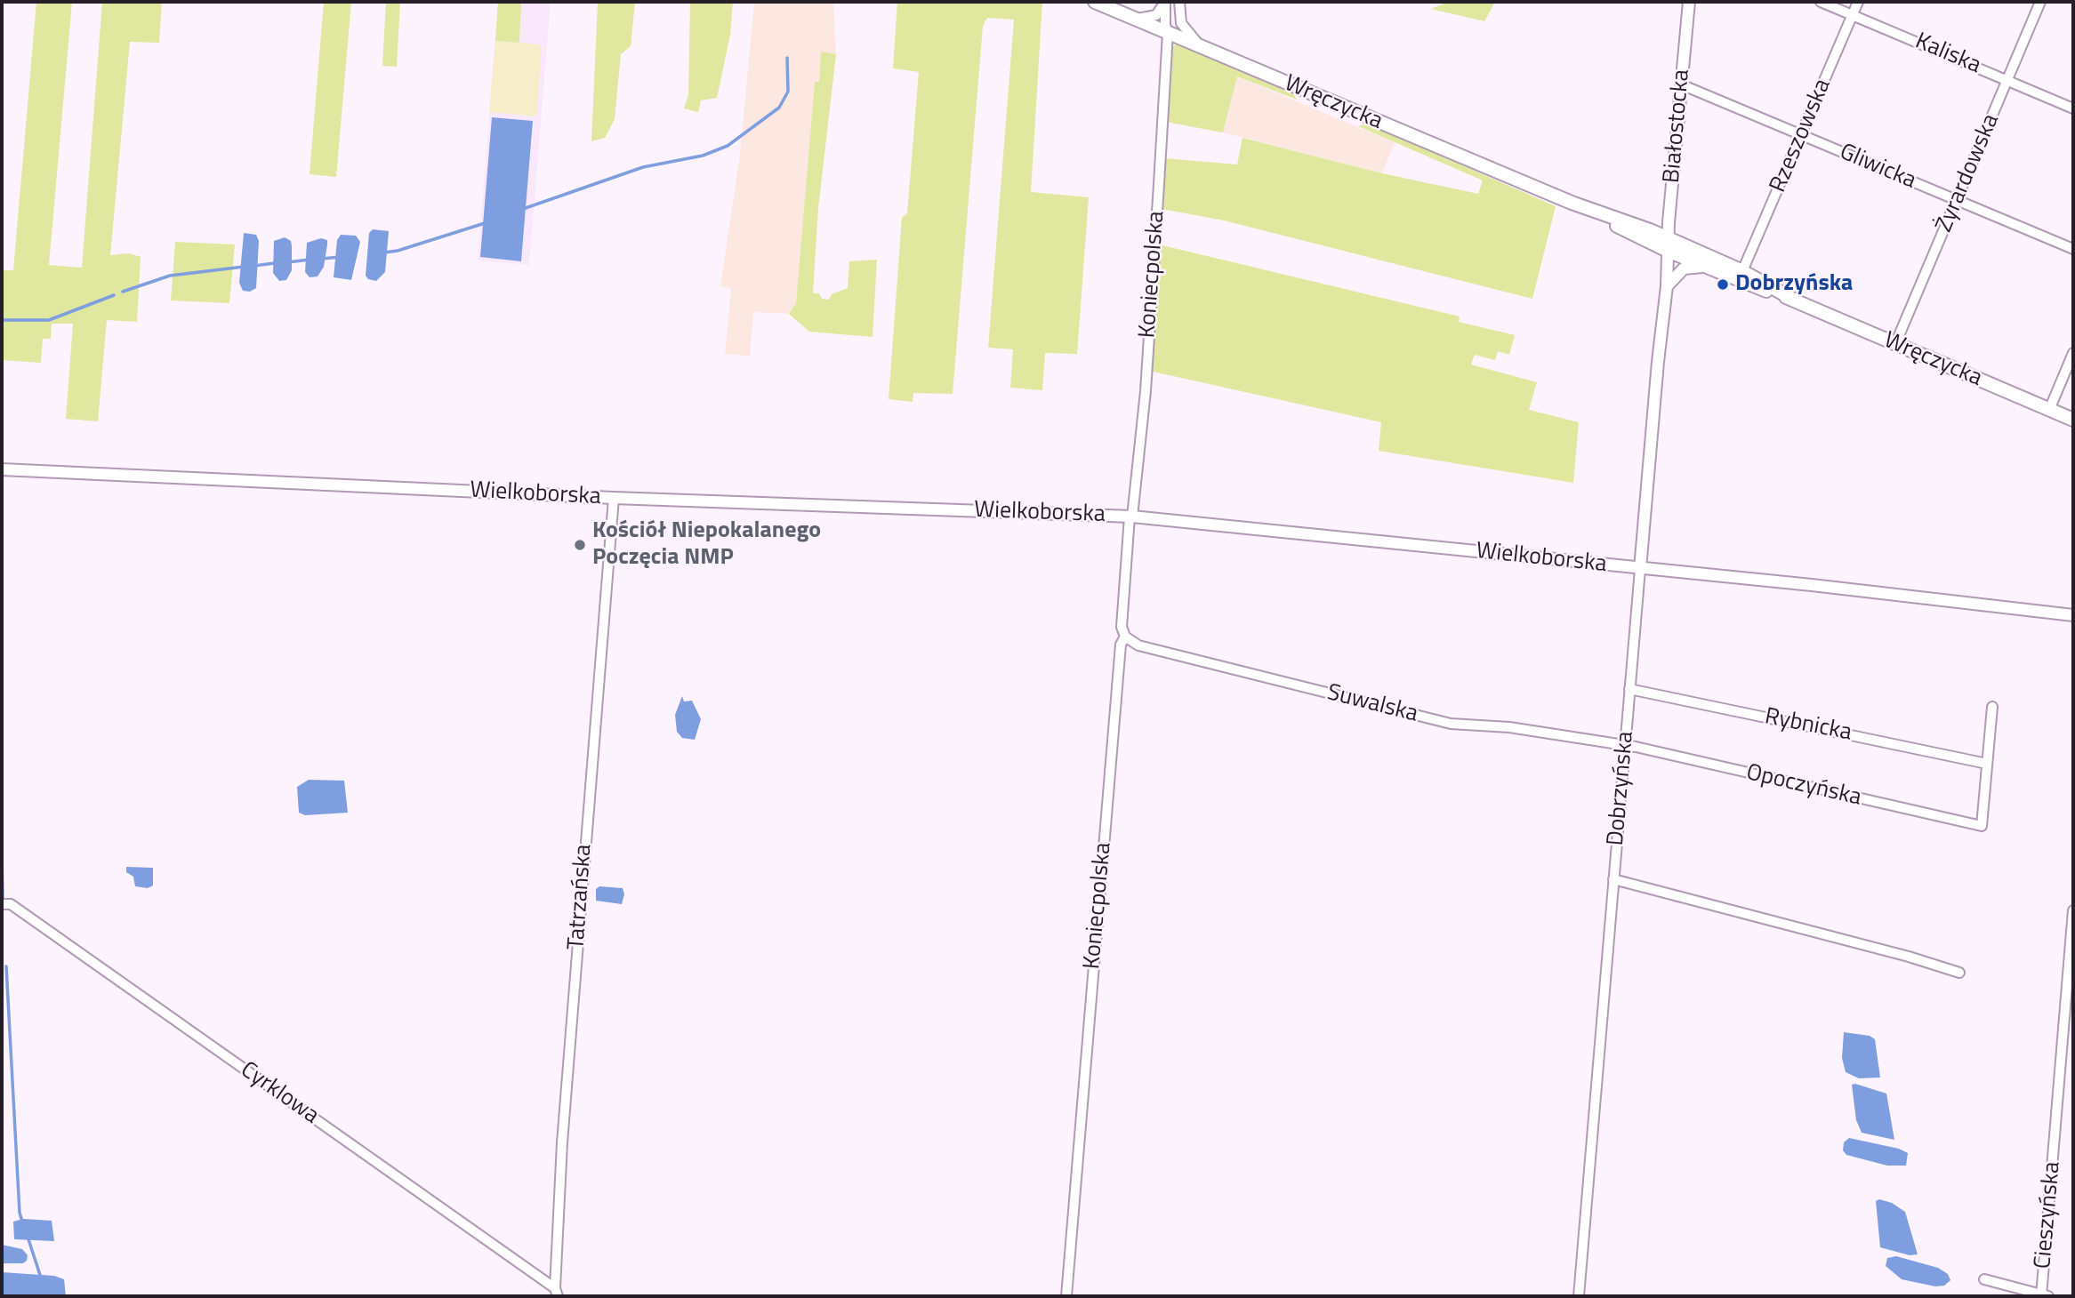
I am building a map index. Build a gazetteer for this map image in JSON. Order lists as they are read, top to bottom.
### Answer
{
  "streets": {
    "main road": ["Wręczycka"],
    "street": [
      "Kaliska",
      "Białostocka",
      "Rzeszowska",
      "Gliwicka",
      "Żyrardowska",
      "Koniecpolska",
      "Wielkoborska",
      "Suwalska",
      "Rybnicka",
      "Opoczyńska",
      "Dobrzyńska",
      "Tatrzańska",
      "Cyrklowa",
      "Cieszyńska"
    ]
  },
  "crossings": [
    ["Kaliska", "Rzeszowska"],
    ["Kaliska", "Żyrardowska"],
    ["Wręczycka", "Białostocka"],
    ["Wręczycka", "Rzeszowska"],
    ["Wręczycka", "Żyrardowska"],
    ["Wręczycka", "Koniecpolska"],
    ["Wręczycka", "Dobrzyńska"],
    ["Białostocka", "Gliwicka"],
    ["Białostocka", "Dobrzyńska"],
    ["Rzeszowska", "Gliwicka"],
    ["Gliwicka", "Żyrardowska"],
    ["Koniecpolska", "Wielkoborska"],
    ["Koniecpolska", "Suwalska"],
    ["Wielkoborska", "Dobrzyńska"],
    ["Wielkoborska", "Tatrzańska"],
    ["Suwalska", "Opoczyńska"],
    ["Suwalska", "Dobrzyńska"],
    ["Rybnicka", "Opoczyńska"],
    ["Rybnicka", "Dobrzyńska"],
    ["Opoczyńska", "Dobrzyńska"],
    ["Tatrzańska", "Cyrklowa"]
  ],
  "places": ["Dobrzyńska", "Kościół Niepokalanego Poczęcia NMP"]
}
